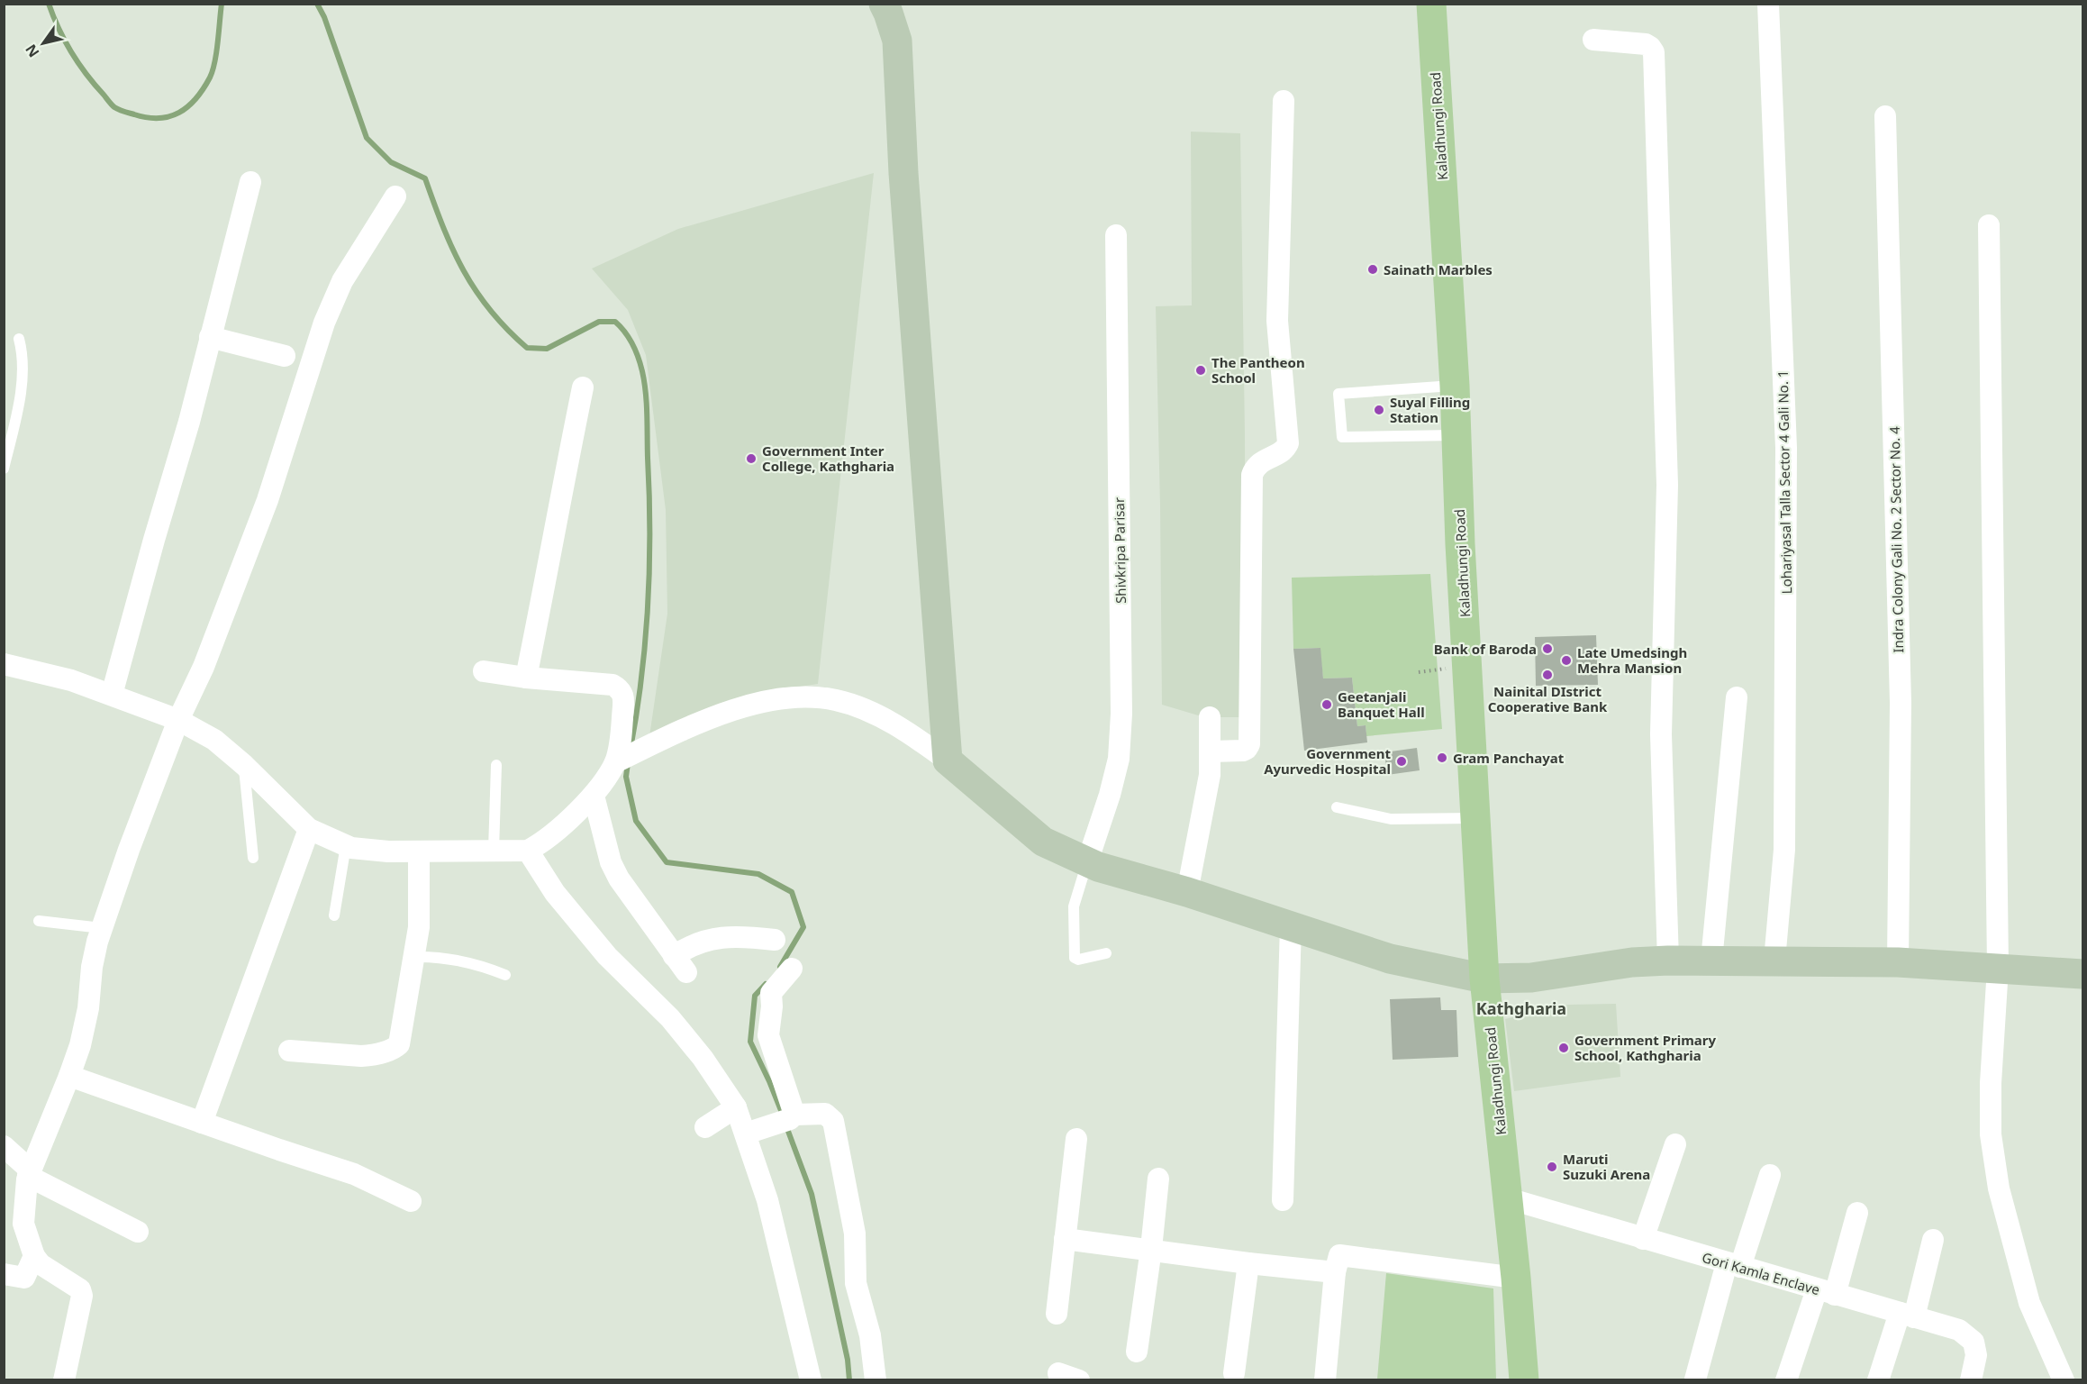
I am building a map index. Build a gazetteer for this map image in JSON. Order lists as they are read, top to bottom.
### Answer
{
  "streets": {
    "main road": ["Kaladhungi Road"],
    "street": [
      "Lohariyasal Talla Sector 4 Gali No. 1",
      "Indra Colony Gali No. 2 Sector No. 4",
      "Shivkripa Parisar",
      "Gori Kamla Enclave"
    ]
  },
  "crossings": [
    ["Kaladhungi Road", "Gori Kamla Enclave"]
  ],
  "districts": ["Kathgharia"],
  "places": [
    "Sainath Marbles",
    "The Pantheon School",
    "Suyal Filling Station",
    "Government Inter College, Kathgharia",
    "Bank of Baroda",
    "Late Umedsingh Mehra Mansion",
    "Nainital DIstrict Cooperative Bank",
    "Geetanjali Banquet Hall",
    "Gram Panchayat",
    "Government Ayurvedic Hospital",
    "Government Primary School, Kathgharia",
    "Maruti Suzuki Arena"
  ],
  "north": "bottom left"
}
